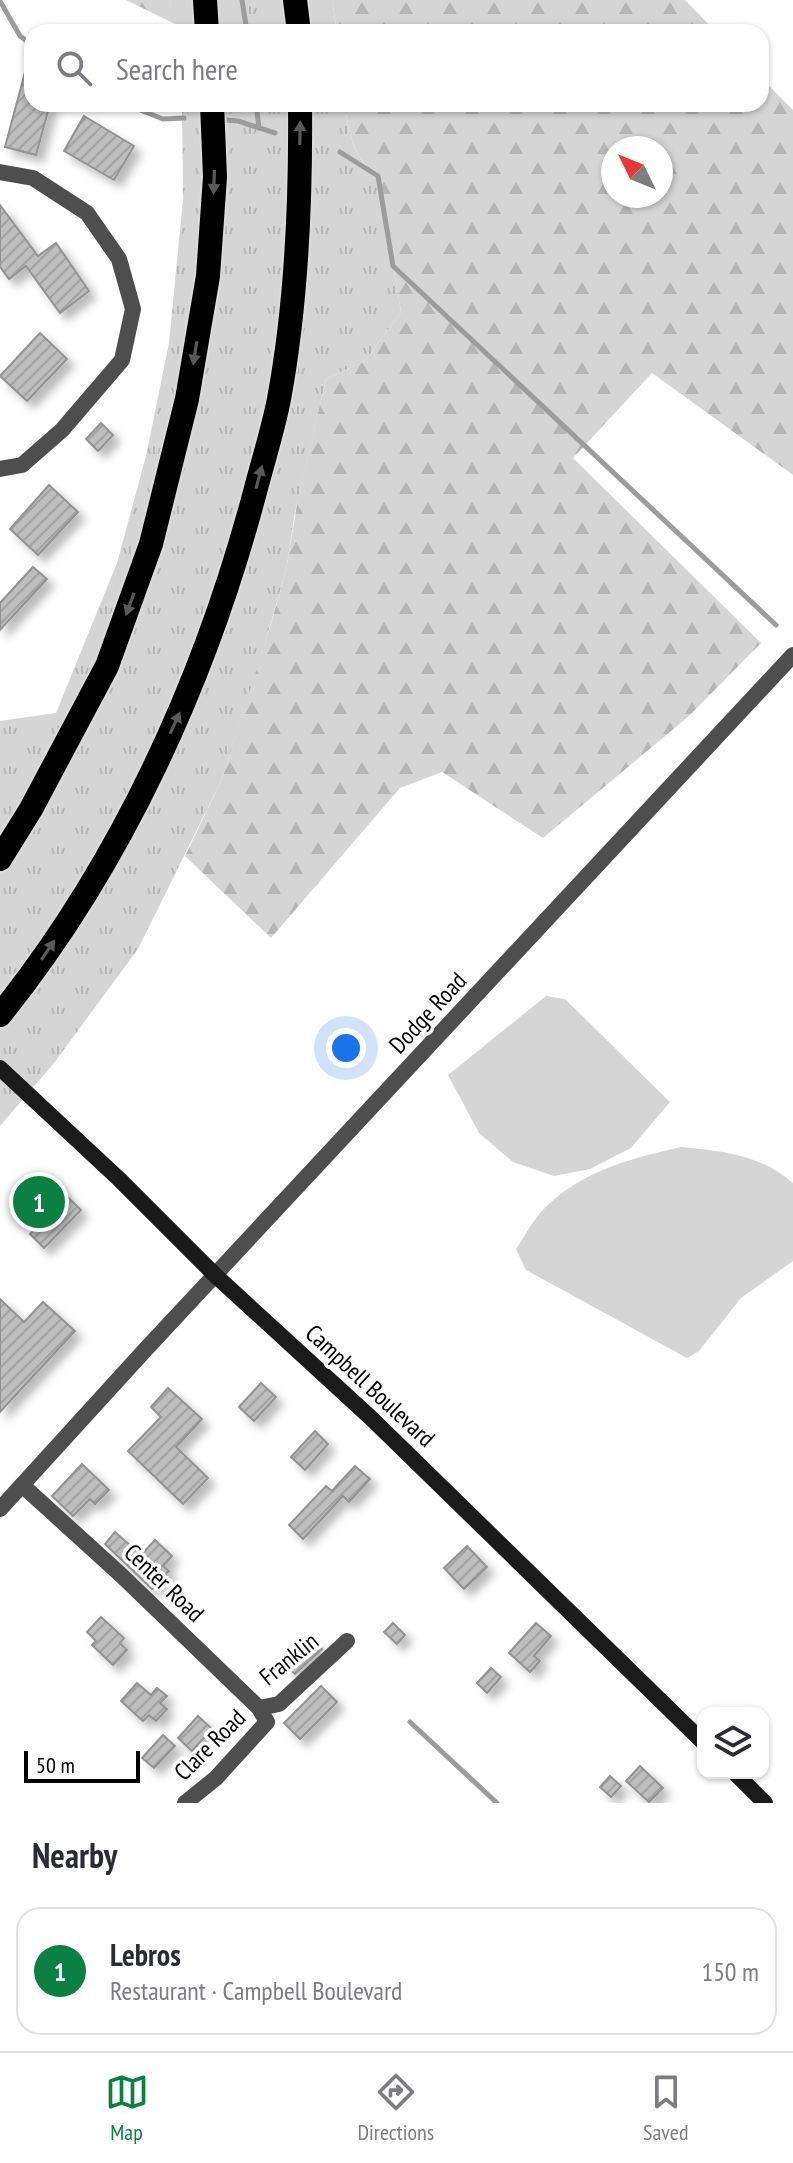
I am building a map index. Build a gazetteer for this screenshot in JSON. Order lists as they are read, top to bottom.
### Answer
{
  "streets": {
    "main road": ["Campbell Boulevard"],
    "street": [
      "Dodge Road",
      "Center Road",
      "Franklin",
      "Clare Road"
    ]
  },
  "crossings": [
    ["Dodge Road", "Campbell Boulevard"],
    ["Dodge Road", "Center Road"],
    ["Center Road", "Franklin"],
    ["Center Road", "Clare Road"],
    ["Franklin", "Clare Road"]
  ],
  "scale_bar": "50 m",
  "north": "top left",
  "page": {
    "search": "Search here",
    "pins": "1",
    "scale": "50 m",
    "heading": "Nearby",
    "list": [
      {
        "mark": "1",
        "name": "Lebros",
        "note": "Restaurant · Campbell Boulevard",
        "value": "150 m"
      }
    ],
    "nav": ["Map", "Directions", "Saved"]
  }
}
